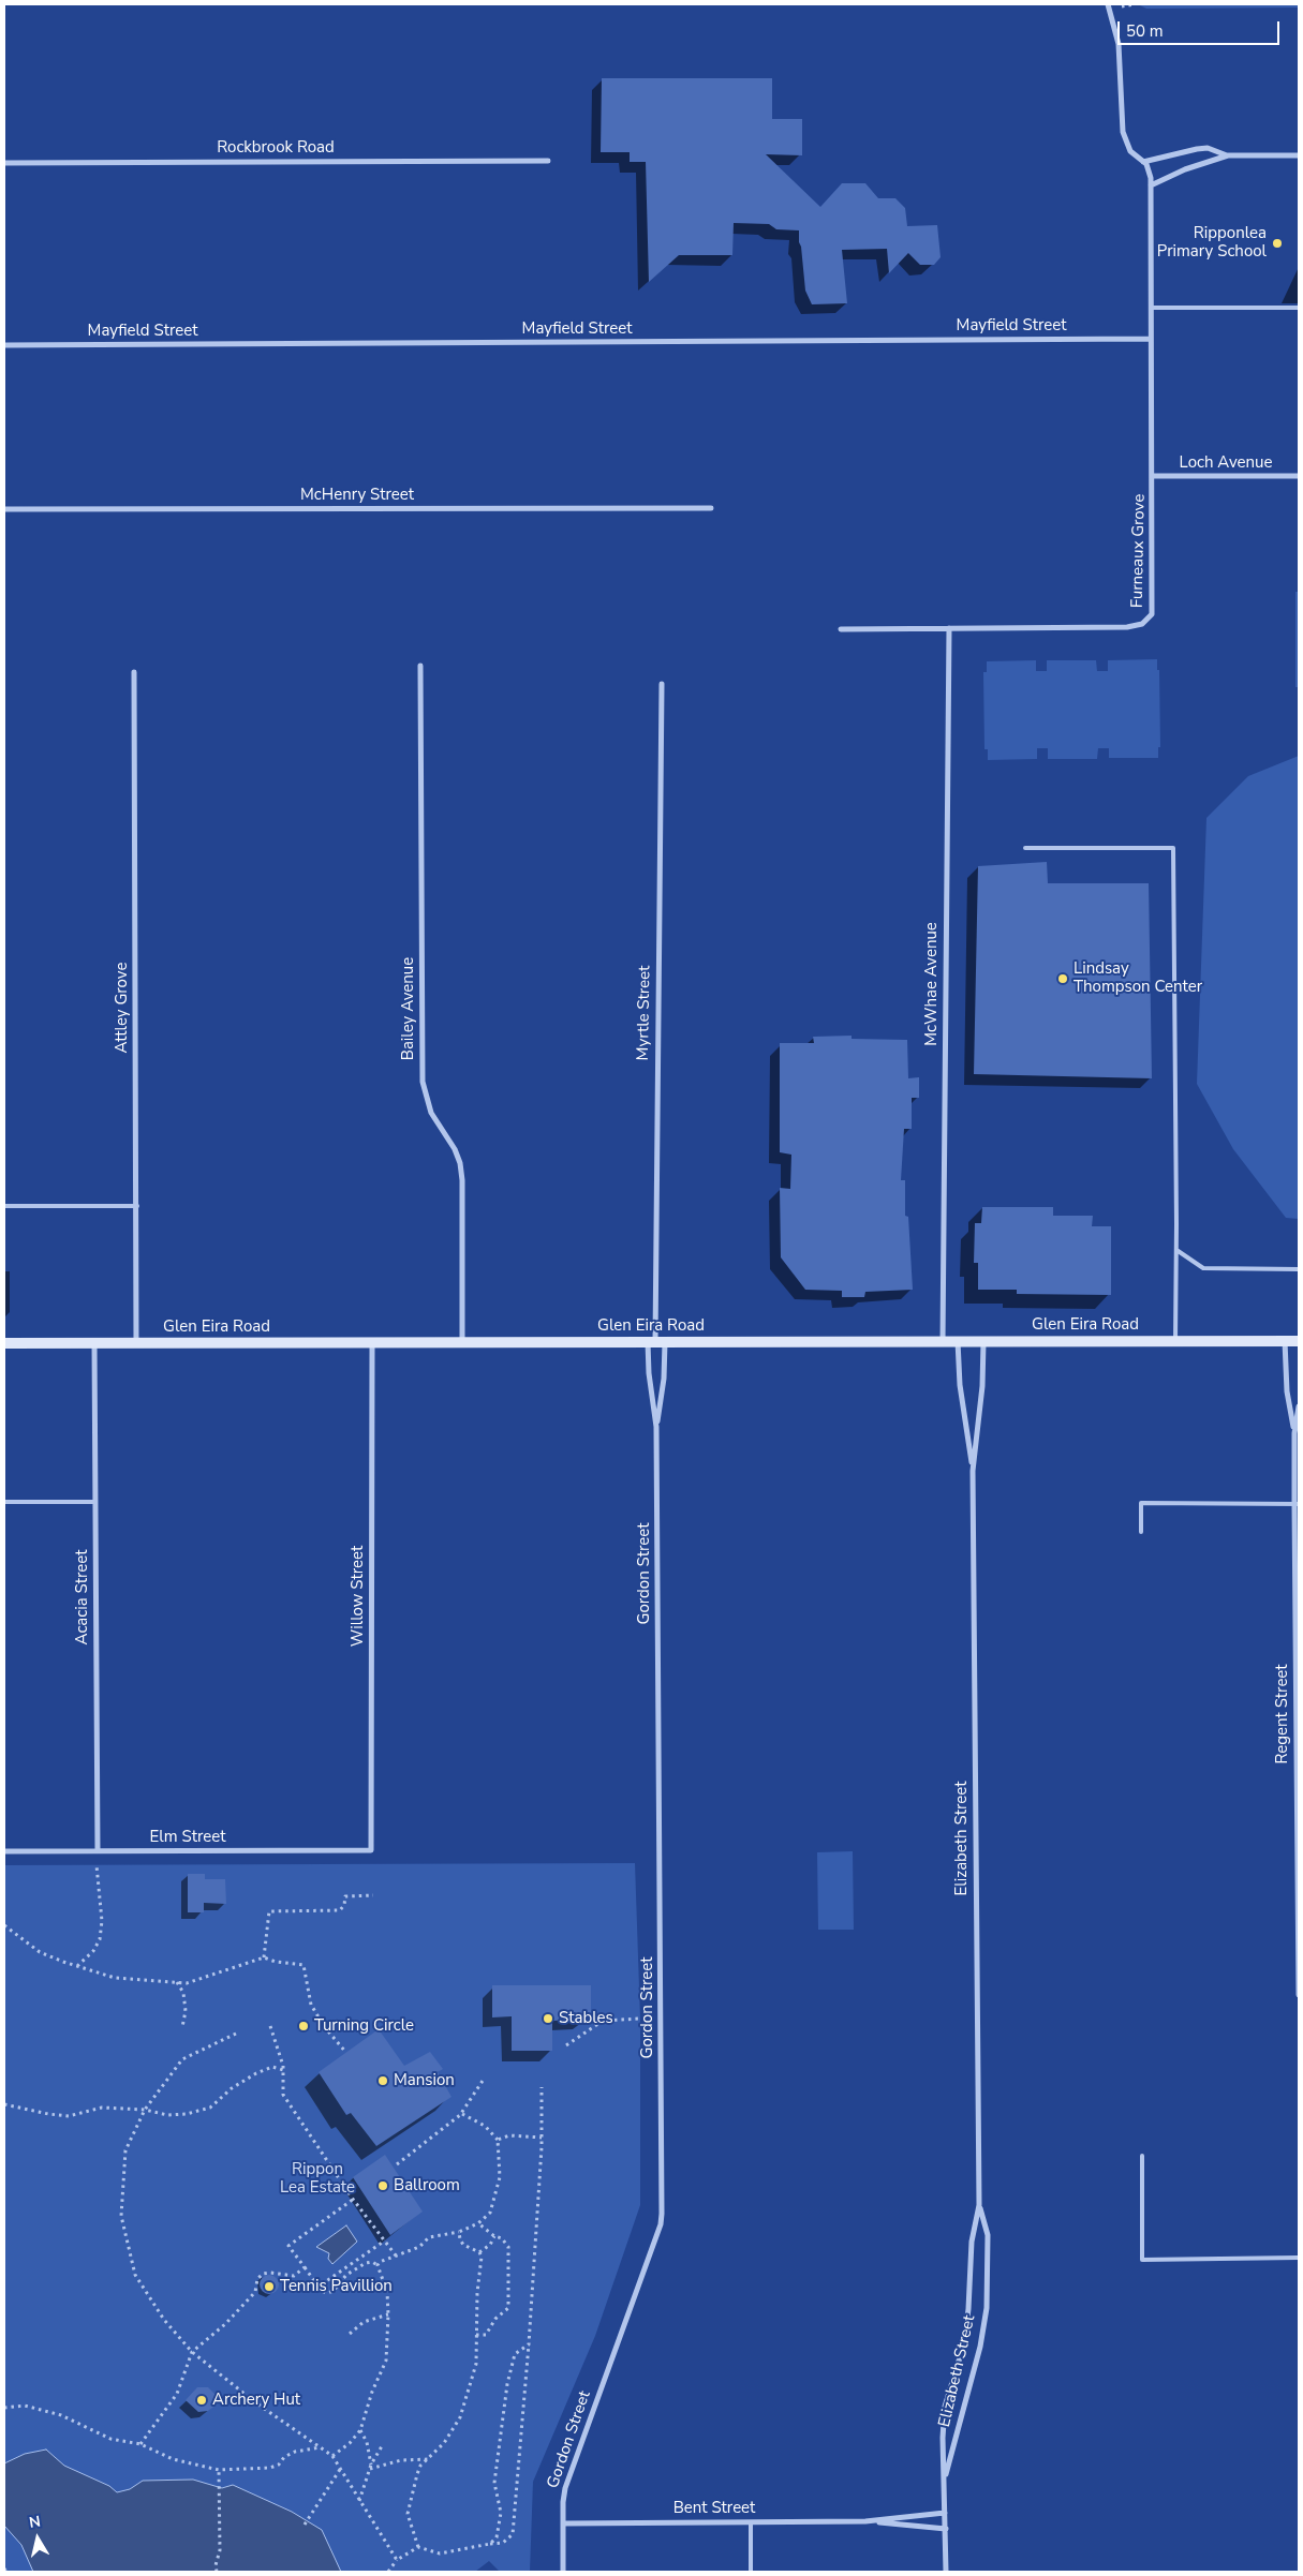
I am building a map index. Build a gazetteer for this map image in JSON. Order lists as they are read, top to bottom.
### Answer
{
  "streets": {
    "main road": ["Glen Eira Road"],
    "street": [
      "Rockbrook Road",
      "Mayfield Street",
      "Loch Avenue",
      "McHenry Street",
      "Furneaux Grove",
      "McWhae Avenue",
      "Attley Grove",
      "Bailey Avenue",
      "Myrtle Street",
      "Gordon Street",
      "Willow Street",
      "Acacia Street",
      "Regent Street",
      "Elm Street",
      "Elizabeth Street",
      "Bent Street"
    ]
  },
  "crossings": [
    ["Mayfield Street", "Furneaux Grove"],
    ["Loch Avenue", "Furneaux Grove"],
    ["Furneaux Grove", "McWhae Avenue"],
    ["McWhae Avenue", "Glen Eira Road"],
    ["Attley Grove", "Glen Eira Road"],
    ["Bailey Avenue", "Glen Eira Road"],
    ["Myrtle Street", "Glen Eira Road"],
    ["Myrtle Street", "Gordon Street"],
    ["Glen Eira Road", "Gordon Street"],
    ["Glen Eira Road", "Willow Street"],
    ["Glen Eira Road", "Acacia Street"],
    ["Glen Eira Road", "Regent Street"],
    ["Glen Eira Road", "Elizabeth Street"],
    ["Gordon Street", "Bent Street"],
    ["Willow Street", "Elm Street"],
    ["Acacia Street", "Elm Street"],
    ["Elizabeth Street", "Bent Street"]
  ],
  "parks": ["Rippon Lea Estate"],
  "places": [
    "Ripponlea Primary School",
    "Lindsay Thompson Center",
    "Stables",
    "Turning Circle",
    "Mansion",
    "Ballroom",
    "Tennis Pavillion",
    "Archery Hut"
  ],
  "scale_bar": "50 m",
  "north": "top"
}
